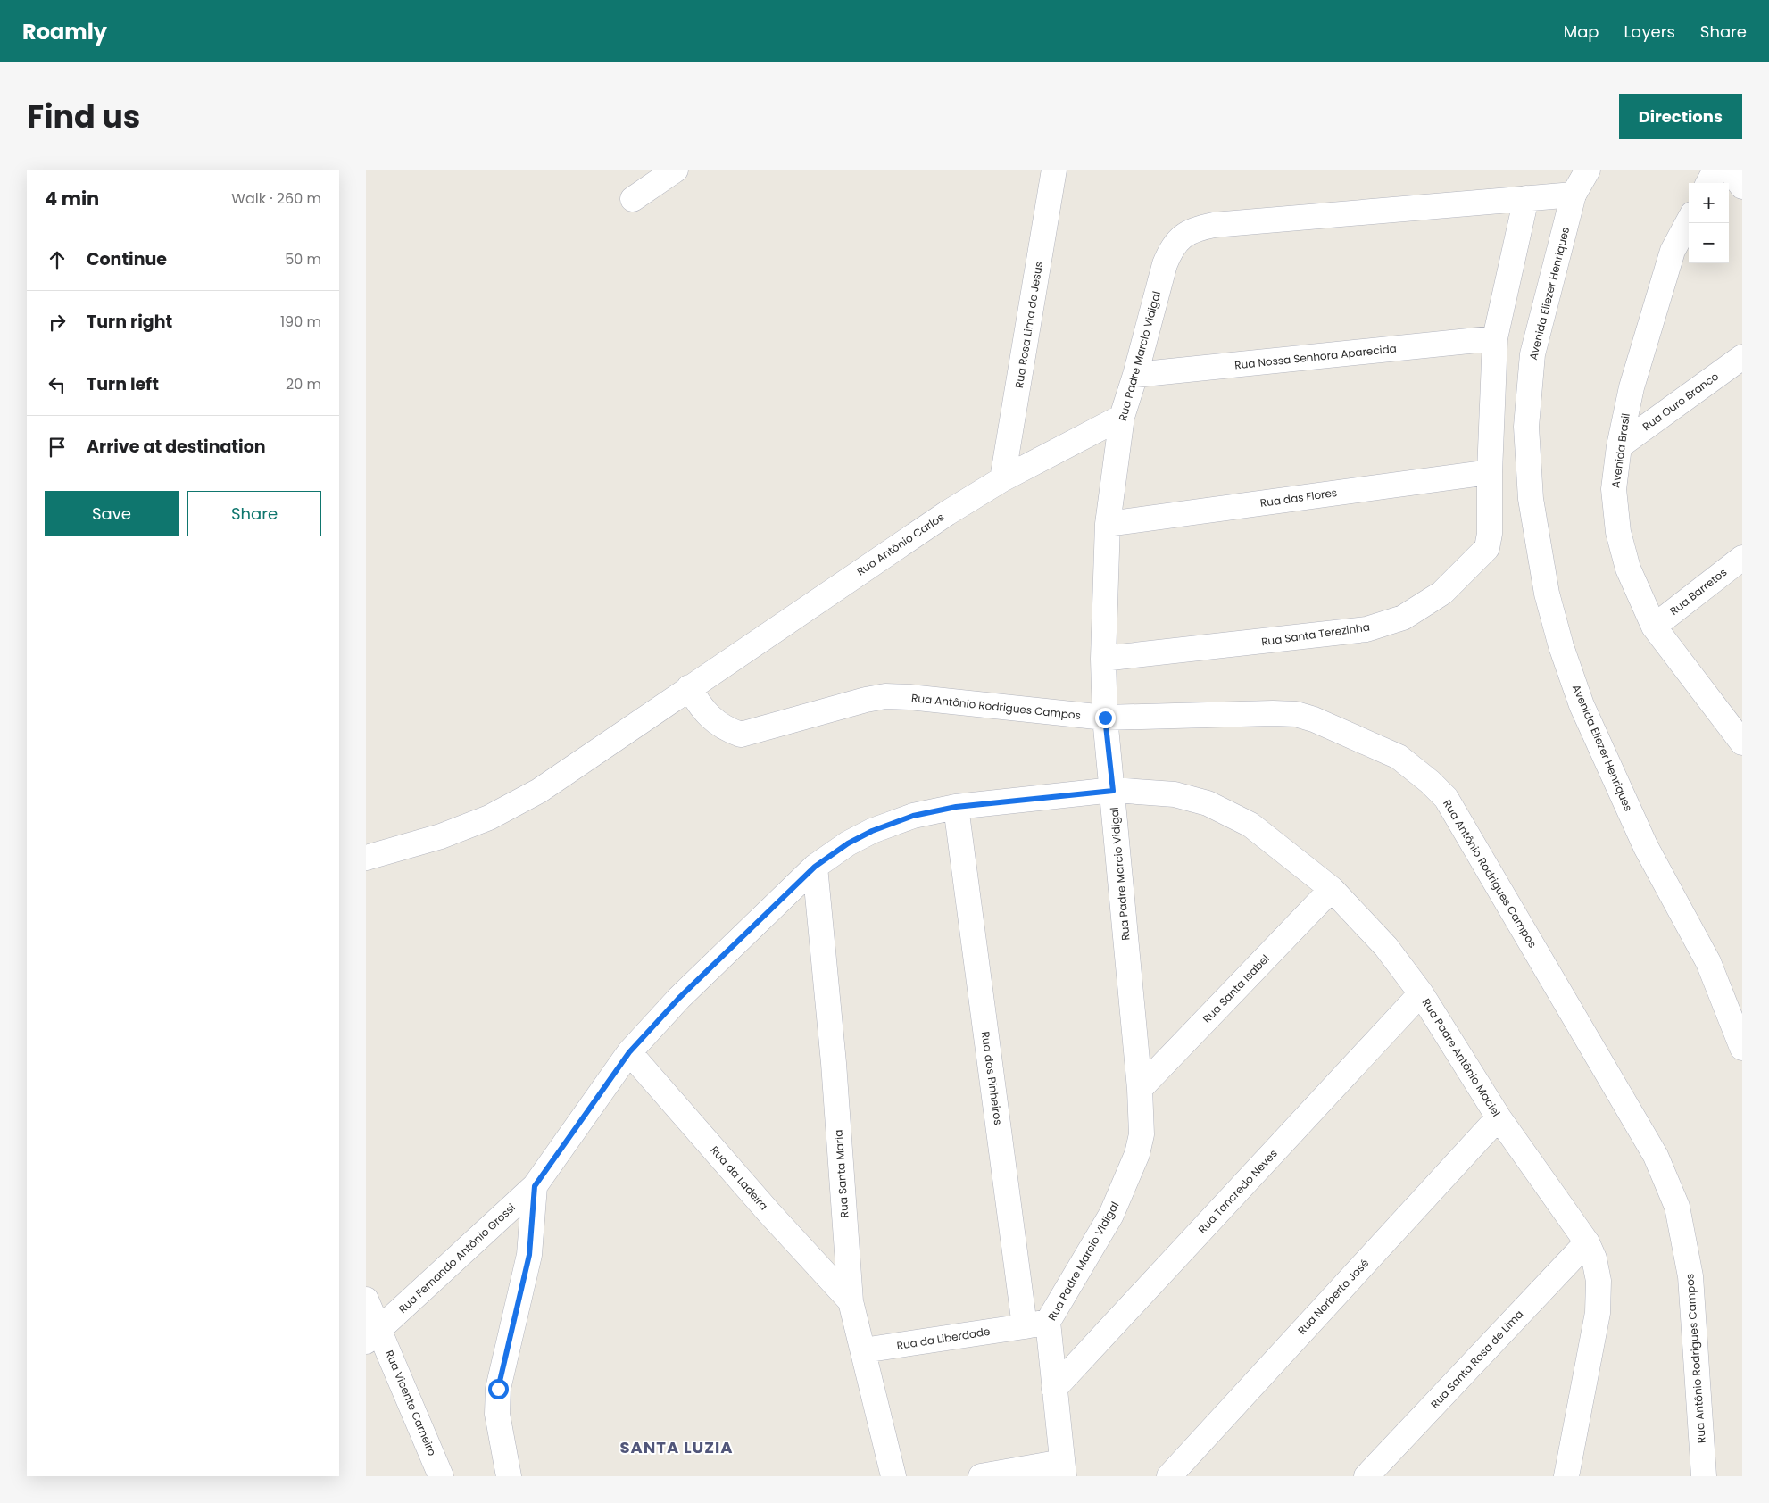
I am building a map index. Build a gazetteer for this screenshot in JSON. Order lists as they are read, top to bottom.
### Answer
{
  "streets": {
    "street": [
      "Avenida Eliezer Henriques",
      "Rua Rosa Lima de Jesus",
      "Rua Padre Marcio Vidigal",
      "Rua Nossa Senhora Aparecida",
      "Rua Ouro Branco",
      "Avenida Brasil",
      "Rua das Flores",
      "Rua Antônio Carlos",
      "Rua Barretos",
      "Rua Santa Terezinha",
      "Rua Antônio Rodrigues Campos",
      "Rua Santa Isabel",
      "Rua Padre Antônio Maciel",
      "Rua dos Pinheiros",
      "Rua Santa Maria",
      "Rua da Ladeira",
      "Rua Tancredo Neves",
      "Rua Fernando Antônio Grossi",
      "Rua Norberto José",
      "Rua da Liberdade",
      "Rua Santa Rosa de Lima",
      "Rua Vicente Carneiro"
    ]
  },
  "crossings": [
    ["Rua Rosa Lima de Jesus", "Rua Antônio Carlos"],
    ["Rua Padre Marcio Vidigal", "Rua Nossa Senhora Aparecida"],
    ["Rua Padre Marcio Vidigal", "Rua das Flores"],
    ["Rua Padre Marcio Vidigal", "Rua Antônio Carlos"],
    ["Rua Padre Marcio Vidigal", "Rua Santa Terezinha"],
    ["Rua Padre Marcio Vidigal", "Rua Antônio Rodrigues Campos"],
    ["Rua Padre Marcio Vidigal", "Rua Santa Isabel"],
    ["Rua Padre Marcio Vidigal", "Rua Padre Antônio Maciel"],
    ["Rua Padre Marcio Vidigal", "Rua Tancredo Neves"],
    ["Rua Padre Marcio Vidigal", "Rua Fernando Antônio Grossi"],
    ["Rua Ouro Branco", "Avenida Brasil"],
    ["Avenida Brasil", "Rua Barretos"],
    ["Rua das Flores", "Rua Santa Terezinha"],
    ["Rua Antônio Carlos", "Rua Antônio Rodrigues Campos"],
    ["Rua Santa Isabel", "Rua Padre Antônio Maciel"],
    ["Rua Padre Antônio Maciel", "Rua Tancredo Neves"],
    ["Rua Padre Antônio Maciel", "Rua Fernando Antônio Grossi"],
    ["Rua Padre Antônio Maciel", "Rua Norberto José"],
    ["Rua Padre Antônio Maciel", "Rua Santa Rosa de Lima"],
    ["Rua dos Pinheiros", "Rua Fernando Antônio Grossi"],
    ["Rua dos Pinheiros", "Rua da Liberdade"],
    ["Rua Santa Maria", "Rua da Ladeira"],
    ["Rua Santa Maria", "Rua Fernando Antônio Grossi"],
    ["Rua Santa Maria", "Rua da Liberdade"],
    ["Rua da Ladeira", "Rua Fernando Antônio Grossi"],
    ["Rua Fernando Antônio Grossi", "Rua Vicente Carneiro"]
  ],
  "districts": ["SANTA LUZIA"],
  "page": {
    "header": "Roamly",
    "nav": ["Map", "Layers", "Share"],
    "title": "Find us",
    "buttons": [
      "Directions",
      ["Save", "Share"]
    ],
    "heading": ["4 min", "Walk · 260 m"],
    "map_buttons": ["+", "−"],
    "list": [
      ["Continue", "50 m"],
      ["Turn right", "190 m"],
      ["Turn left", "20 m"],
      "Arrive at destination"
    ]
  }
}
